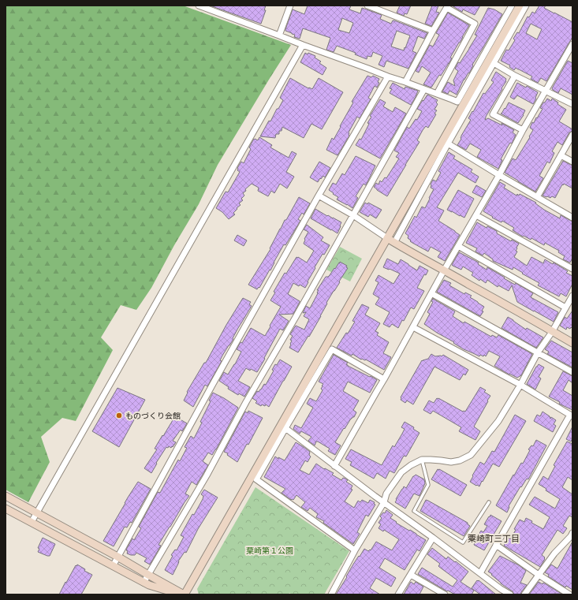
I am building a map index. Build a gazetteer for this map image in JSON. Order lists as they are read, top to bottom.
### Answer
{
  "districts": ["粟崎町三丁目"],
  "parks": ["粟崎第１公園"],
  "places": ["ものづくり会館"]
}
